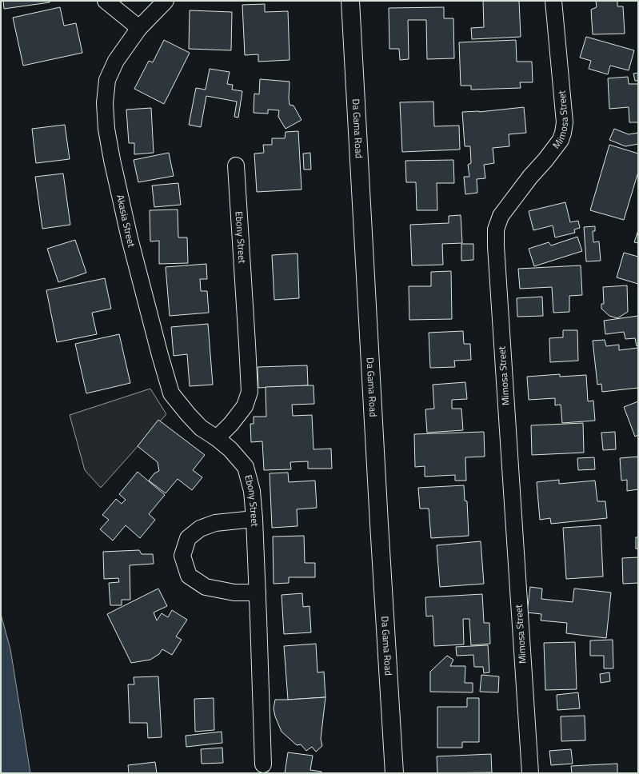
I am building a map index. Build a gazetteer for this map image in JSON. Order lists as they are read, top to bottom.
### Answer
{
  "streets": {
    "street": [
      "Mimosa Street",
      "Da Gama Road",
      "Akasia Street",
      "Ebony Street"
    ]
  },
  "crossings": [
    ["Akasia Street", "Ebony Street"]
  ]
}
